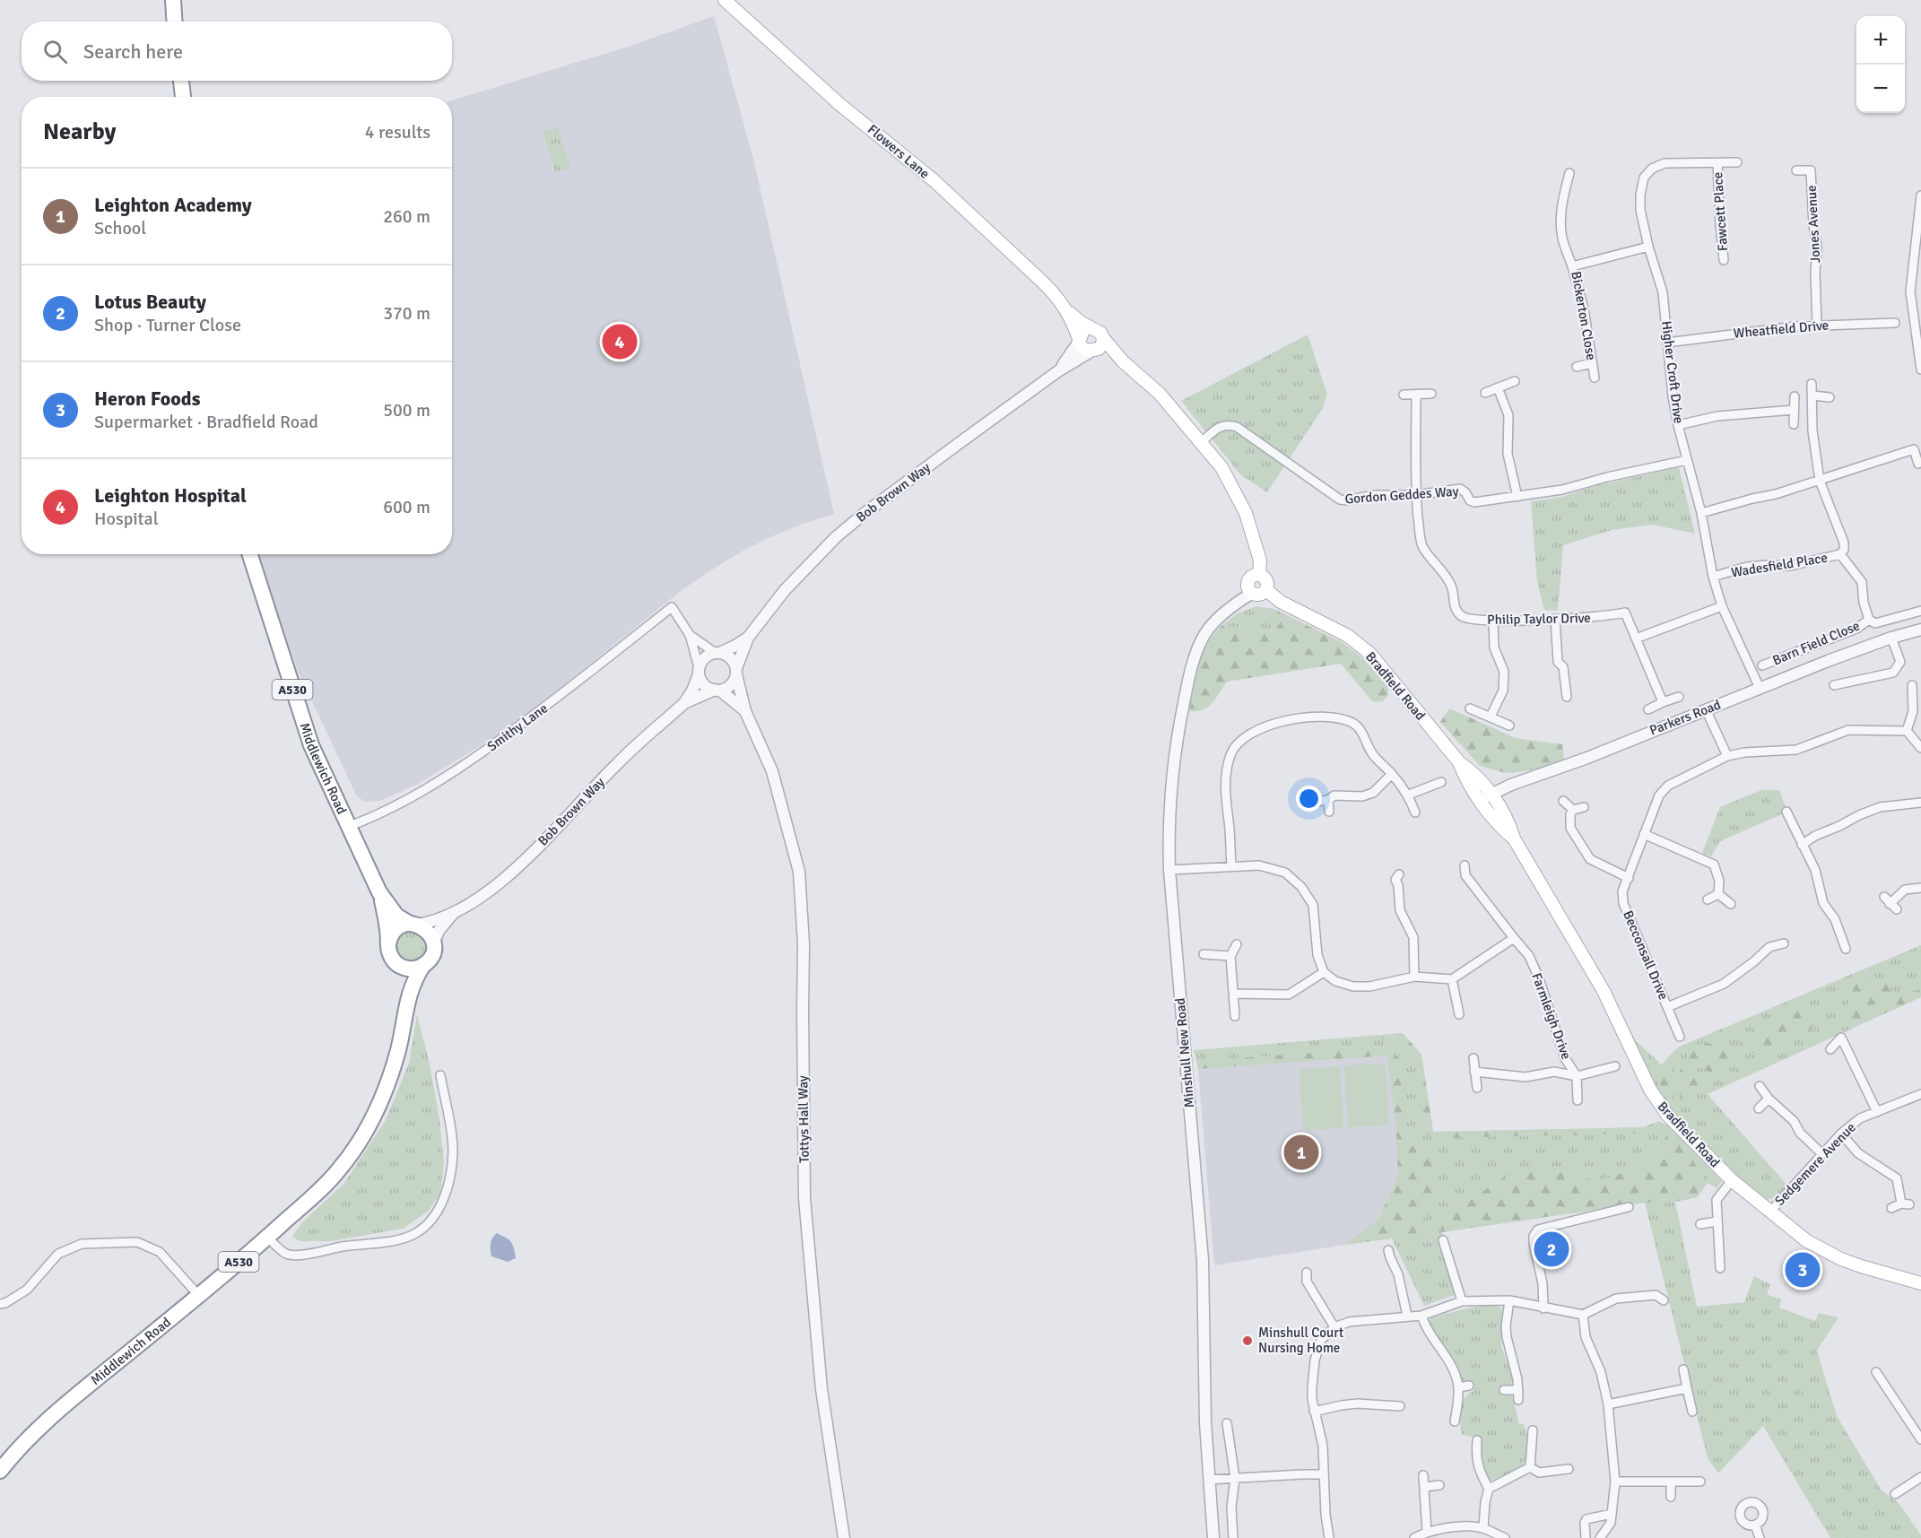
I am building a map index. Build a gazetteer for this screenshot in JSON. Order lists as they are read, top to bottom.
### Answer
{
  "streets": {
    "highway": ["A530", "Middlewich Road"],
    "main road": ["Flowers Lane", "Bradfield Road"],
    "street": [
      "Fawcett Place",
      "Jones Avenue",
      "Bickerton Close",
      "Wheatfield Drive",
      "Higher Croft Drive",
      "Bob Brown Way",
      "Gordon Geddes Way",
      "Wadesfield Place",
      "Philip Taylor Drive",
      "Barn Field Close",
      "Parkers Road",
      "Smithy Lane",
      "Becconsall Drive",
      "Farmleigh Drive",
      "Minshull New Road",
      "Tottys Hall Way",
      "Sedgemere Avenue"
    ]
  },
  "crossings": [
    ["Flowers Lane", "Bob Brown Way"],
    ["Fawcett Place", "Higher Croft Drive"],
    ["Jones Avenue", "Wheatfield Drive"],
    ["Bickerton Close", "Higher Croft Drive"],
    ["Wheatfield Drive", "Higher Croft Drive"],
    ["Higher Croft Drive", "Gordon Geddes Way"],
    ["Higher Croft Drive", "Wadesfield Place"],
    ["Higher Croft Drive", "Parkers Road"],
    ["Bob Brown Way", "Middlewich Road"],
    ["Bob Brown Way", "Tottys Hall Way"],
    ["Gordon Geddes Way", "Philip Taylor Drive"],
    ["Bradfield Road", "Parkers Road"],
    ["Bradfield Road", "Minshull New Road"],
    ["Bradfield Road", "Sedgemere Avenue"],
    ["Smithy Lane", "Middlewich Road"]
  ],
  "places": ["Minshull Court Nursing Home"],
  "page": {
    "map_buttons": ["+", "−"],
    "search": "Search here",
    "heading": ["Nearby", "4 results"],
    "list": [
      {
        "mark": "1",
        "name": "Leighton Academy",
        "note": "School",
        "value": "260 m"
      },
      {
        "mark": "2",
        "name": "Lotus Beauty",
        "note": "Shop · Turner Close",
        "value": "370 m"
      },
      {
        "mark": "3",
        "name": "Heron Foods",
        "note": "Supermarket · Bradfield Road",
        "value": "500 m"
      },
      {
        "mark": "4",
        "name": "Leighton Hospital",
        "note": "Hospital",
        "value": "600 m"
      }
    ],
    "pins": [
      "4",
      "1",
      "2",
      "3"
    ]
  }
}
